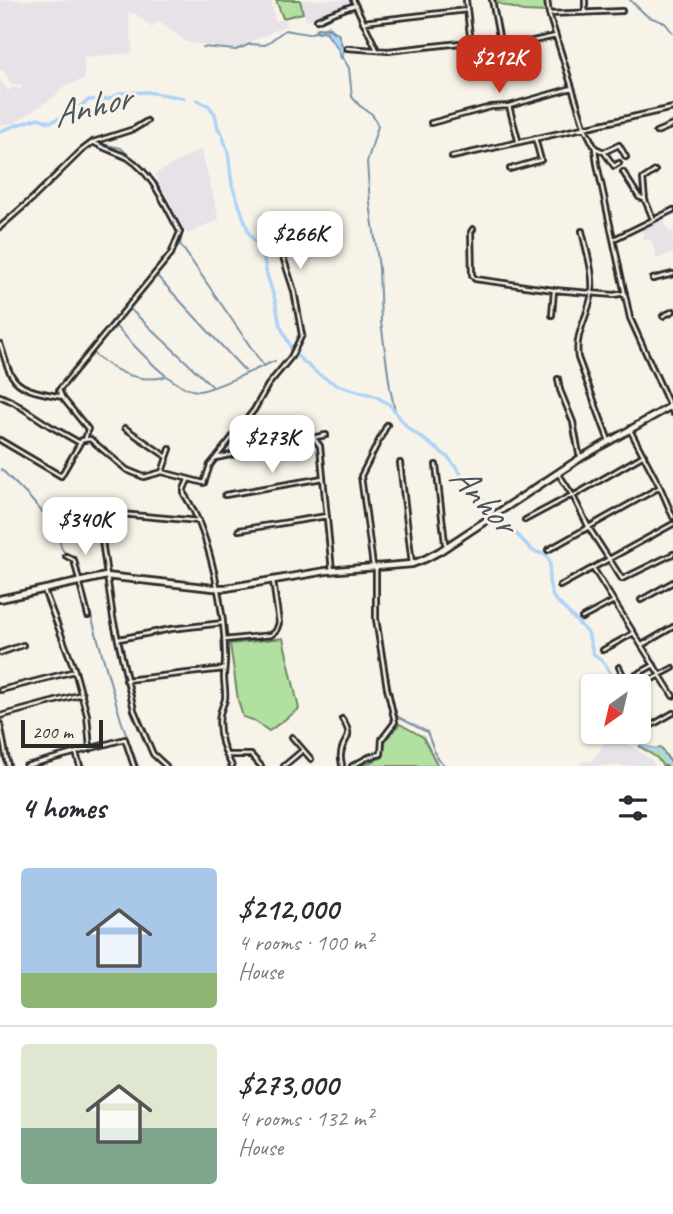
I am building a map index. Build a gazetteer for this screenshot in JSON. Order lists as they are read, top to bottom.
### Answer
{
  "water": ["Anhor"],
  "scale_bar": "200 m",
  "north": "bottom left",
  "page": {
    "price": [
      "$212K",
      "$266K",
      "$273K",
      "$340K"
    ],
    "scale": "200 m",
    "heading": "4 homes",
    "list": [
      {
        "name": "$212,000",
        "note": "4 rooms · 100 m² · House"
      },
      {
        "name": "$273,000",
        "note": "4 rooms · 132 m² · House"
      }
    ]
  }
}
